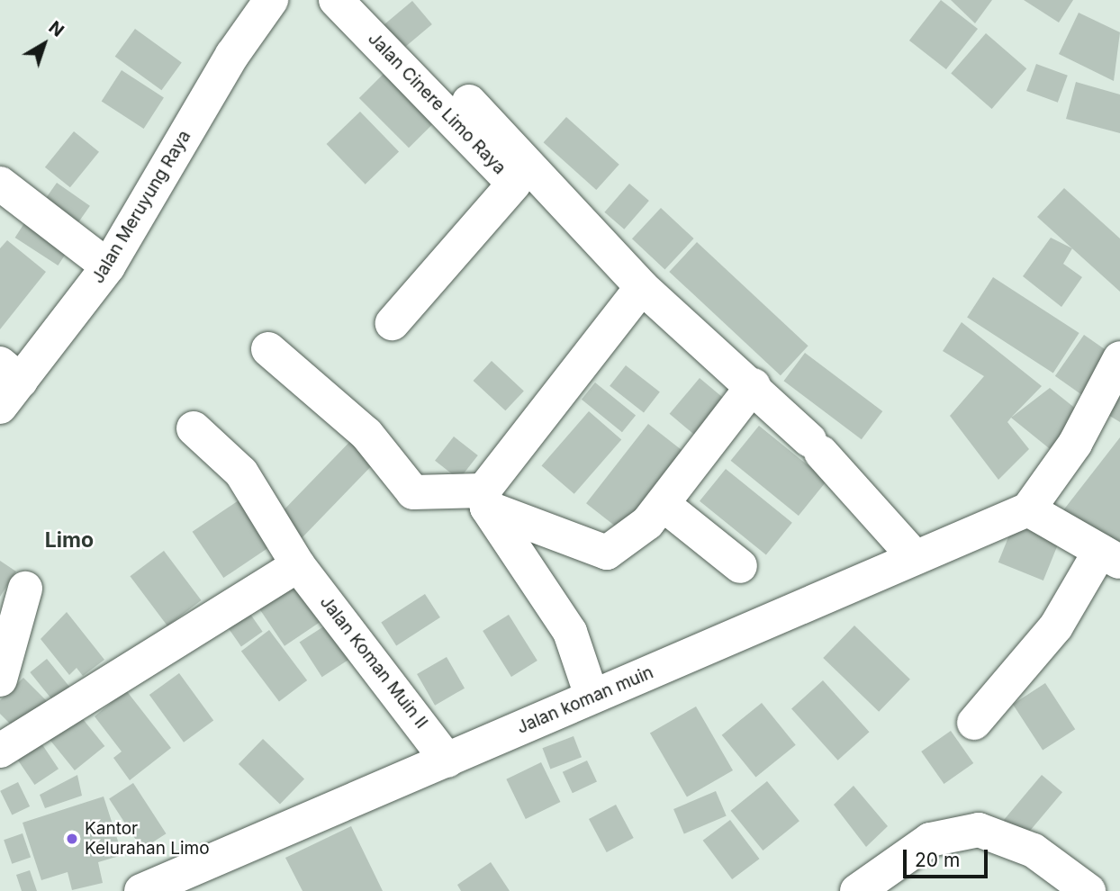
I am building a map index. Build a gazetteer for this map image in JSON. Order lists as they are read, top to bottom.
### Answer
{
  "streets": {
    "street": [
      "Jalan Cinere Limo Raya",
      "Jalan Meruyung Raya",
      "Jalan Koman Muin II",
      "Jalan koman muin"
    ]
  },
  "crossings": [
    ["Jalan Koman Muin II", "Jalan koman muin"]
  ],
  "districts": ["Limo"],
  "places": ["Kantor Kelurahan Limo"],
  "scale_bar": "20 m",
  "north": "top right"
}
